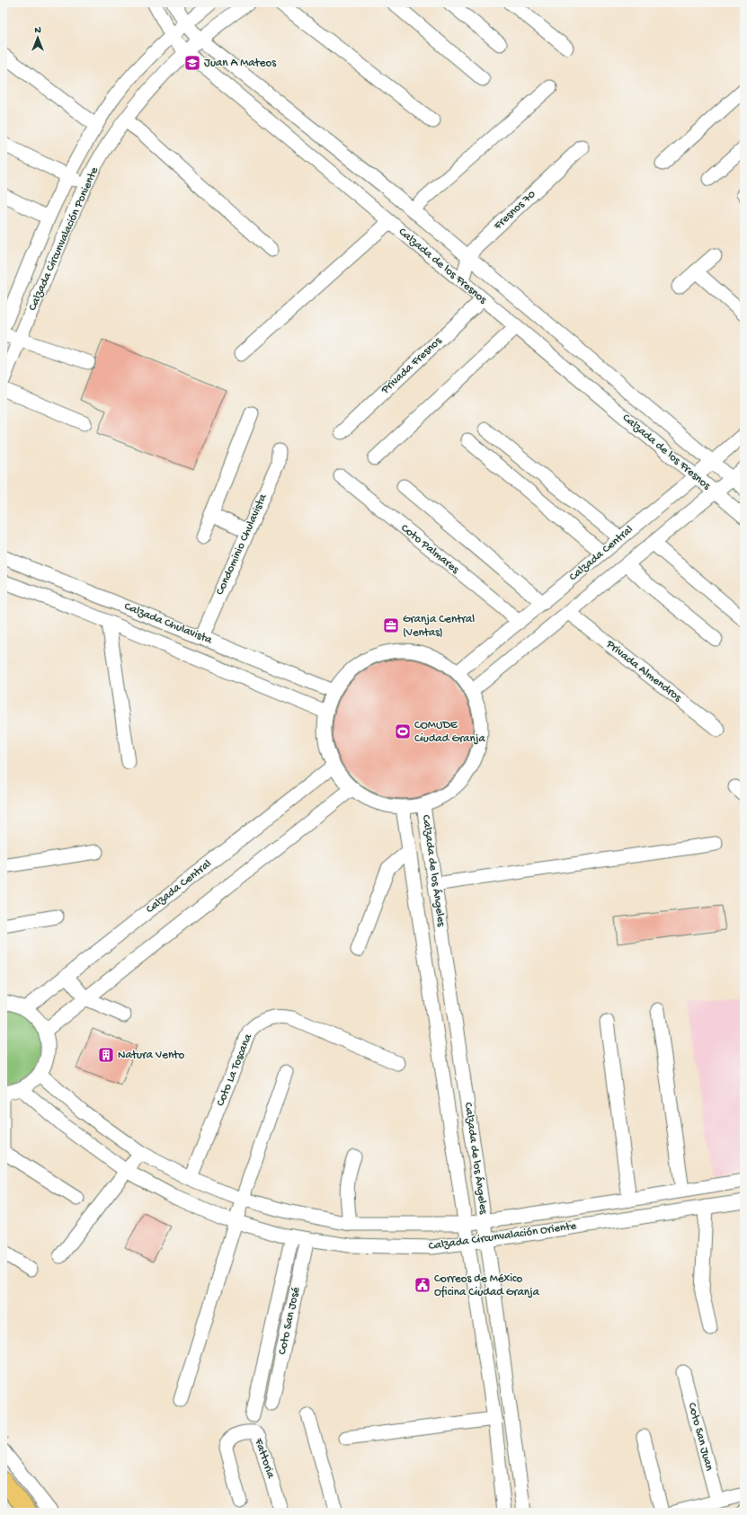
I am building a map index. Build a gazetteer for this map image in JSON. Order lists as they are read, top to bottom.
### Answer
{
  "streets": {
    "street": [
      "Fresnos 70",
      "Calzada Circunvalación Poniente",
      "Calzada de los Fresnos",
      "Privada Fresnos",
      "Condominio Chulavista",
      "Coto Palmares",
      "Calzada Central",
      "Calzada Chulavista",
      "Privada Almendros",
      "Calzada de los Ángeles",
      "Coto La Toscana",
      "Calzada Circunvalación Oriente",
      "Coto San José",
      "Coto San Juan",
      "Fattoria"
    ]
  },
  "crossings": [
    ["Fresnos 70", "Calzada de los Fresnos"],
    ["Calzada Circunvalación Poniente", "Calzada de los Fresnos"],
    ["Calzada de los Fresnos", "Privada Fresnos"],
    ["Calzada de los Fresnos", "Calzada Central"],
    ["Condominio Chulavista", "Calzada Chulavista"],
    ["Coto Palmares", "Calzada Central"],
    ["Calzada de los Ángeles", "Calzada Circunvalación Oriente"],
    ["Coto La Toscana", "Calzada Circunvalación Oriente"],
    ["Calzada Circunvalación Oriente", "Coto San José"]
  ],
  "places": {
    "school or university": ["Juan A Mateos"],
    "office": ["Granja Central (Ventas)"],
    "sports": ["COMUDE Ciudad Granja"],
    "building": ["Natura Vento"],
    "public building": ["Correos de México Oficina Ciudad Granja"]
  },
  "north": "top"
}
